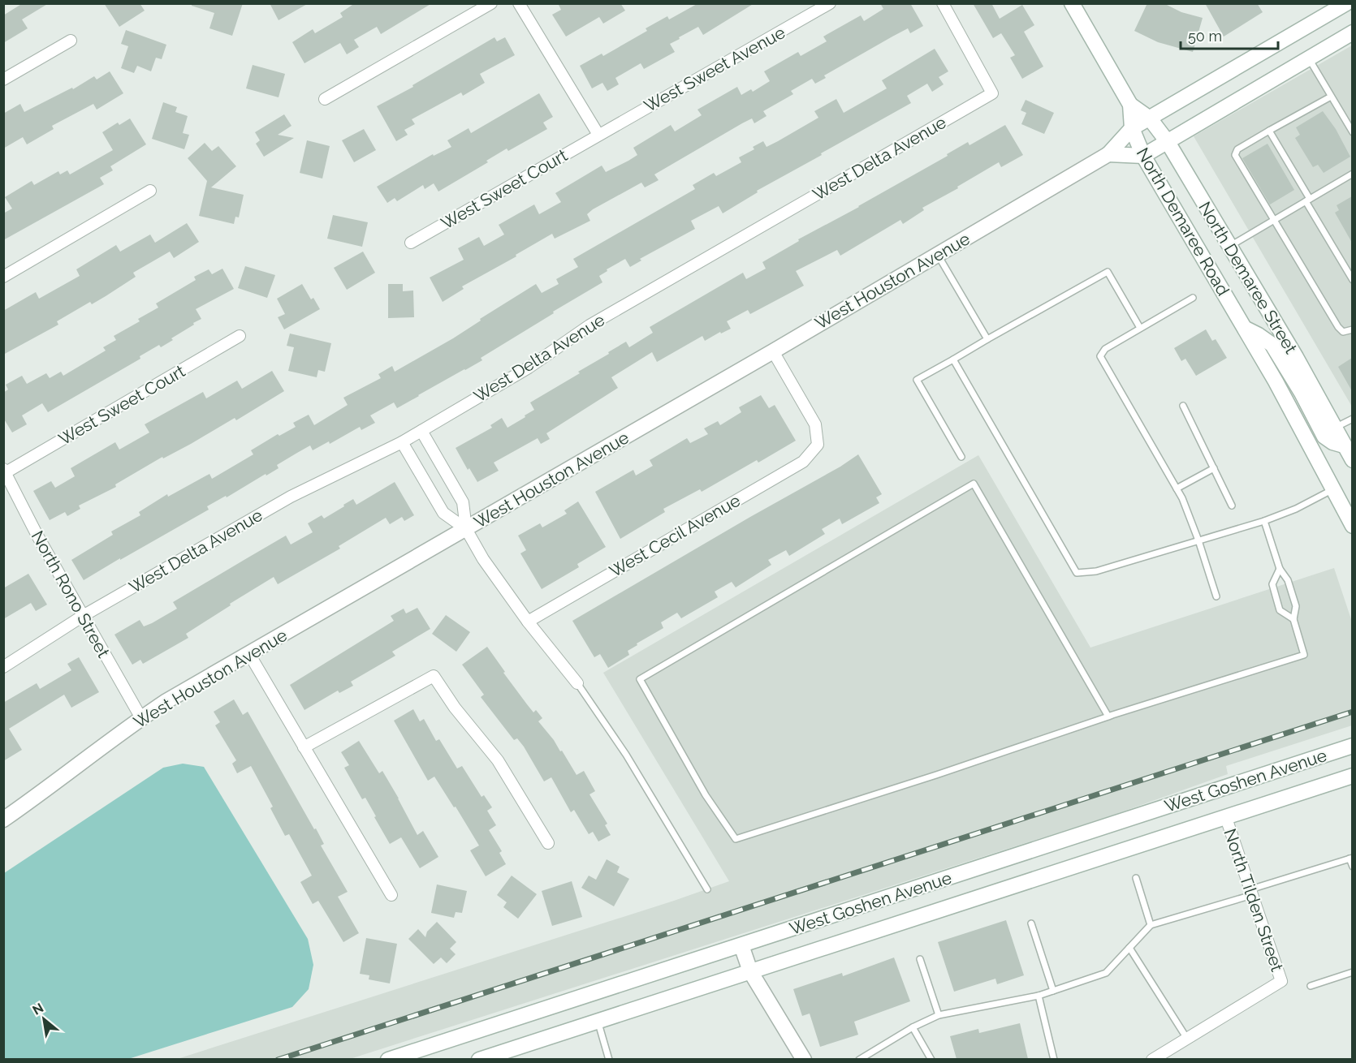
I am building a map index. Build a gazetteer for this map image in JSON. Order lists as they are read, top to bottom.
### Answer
{
  "streets": {
    "main road": [
      "North Demaree Road",
      "North Demaree Street",
      "West Houston Avenue",
      "West Goshen Avenue"
    ],
    "street": [
      "West Sweet Avenue",
      "West Delta Avenue",
      "West Sweet Court",
      "West Cecil Avenue",
      "North Rono Street",
      "North Tilden Street"
    ]
  },
  "crossings": [
    ["West Sweet Avenue", "West Sweet Court"],
    ["West Delta Avenue", "North Rono Street"],
    ["West Sweet Court", "North Rono Street"],
    ["North Demaree Road", "North Demaree Street"],
    ["North Demaree Road", "West Houston Avenue"],
    ["North Demaree Street", "West Houston Avenue"],
    ["West Houston Avenue", "West Cecil Avenue"],
    ["West Houston Avenue", "North Rono Street"],
    ["West Goshen Avenue", "North Tilden Street"]
  ],
  "scale_bar": "50 m",
  "north": "top left"
}
